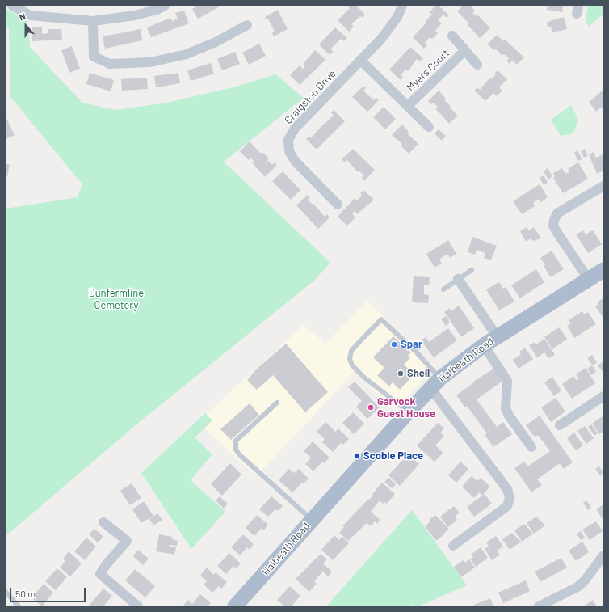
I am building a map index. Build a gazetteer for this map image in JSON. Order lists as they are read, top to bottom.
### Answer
{
  "streets": {
    "main road": ["Halbeath Road"],
    "street": ["Myers Court", "Craigston Drive"]
  },
  "crossings": [
    ["Myers Court", "Craigston Drive"]
  ],
  "parks": ["Dunfermline Cemetery"],
  "places": [
    "Spar",
    "Shell",
    "Garvock Guest House",
    "Scobie Place"
  ],
  "scale_bar": "50 m",
  "north": "top"
}
